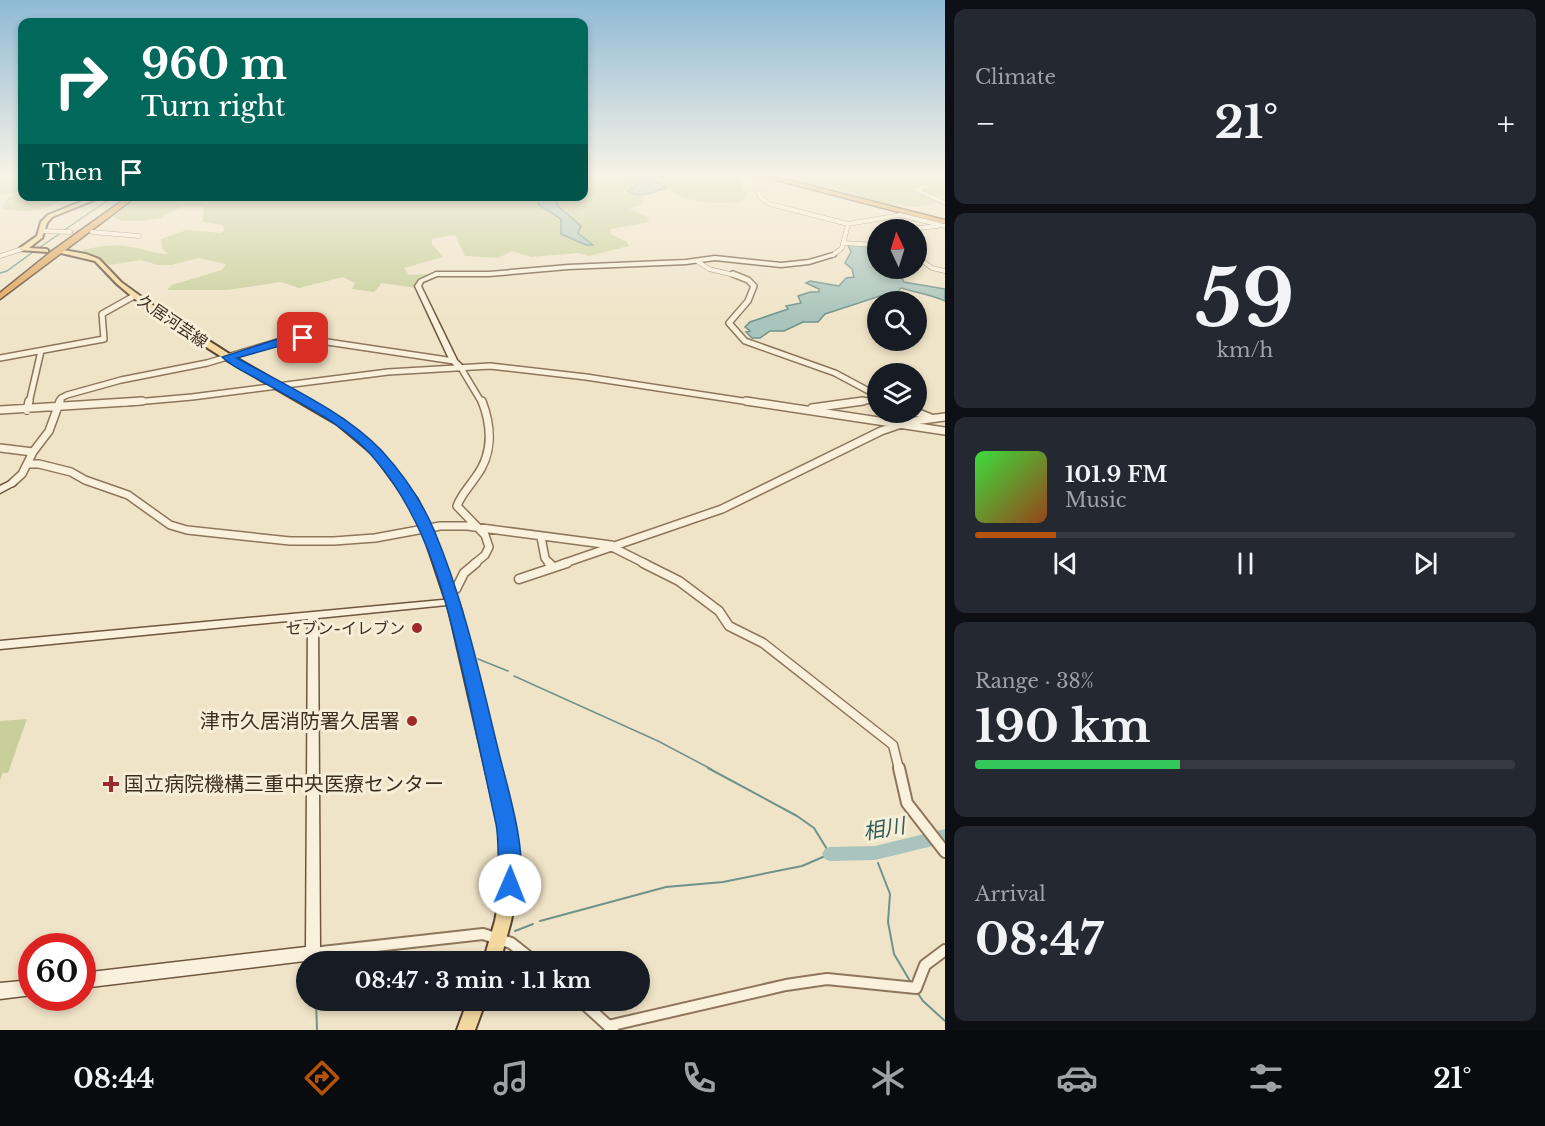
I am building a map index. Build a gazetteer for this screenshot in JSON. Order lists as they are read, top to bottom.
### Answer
{
  "streets": {
    "main road": ["久居河芸線"]
  },
  "water": ["相川"],
  "places": {
    "other": ["セブン-イレブン", "津市久居消防署久居署"],
    "health": ["国立病院機構三重中央医療センター"]
  },
  "north": "top",
  "page": {
    "tile": [
      "Climate",
      ["59", "km/h"],
      ["Range · 38%", "190 km"],
      ["Arrival", "08:47"]
    ],
    "turn": ["960 m", "Turn right"],
    "heat": ["−", "21°", "+"],
    "then": "Then",
    "song": ["101.9 FM", "Music"],
    "limit": "60",
    "trip": "08:47 · 3 min · 1.1 km",
    "tabs": ["08:44", "21°"]
  }
}
